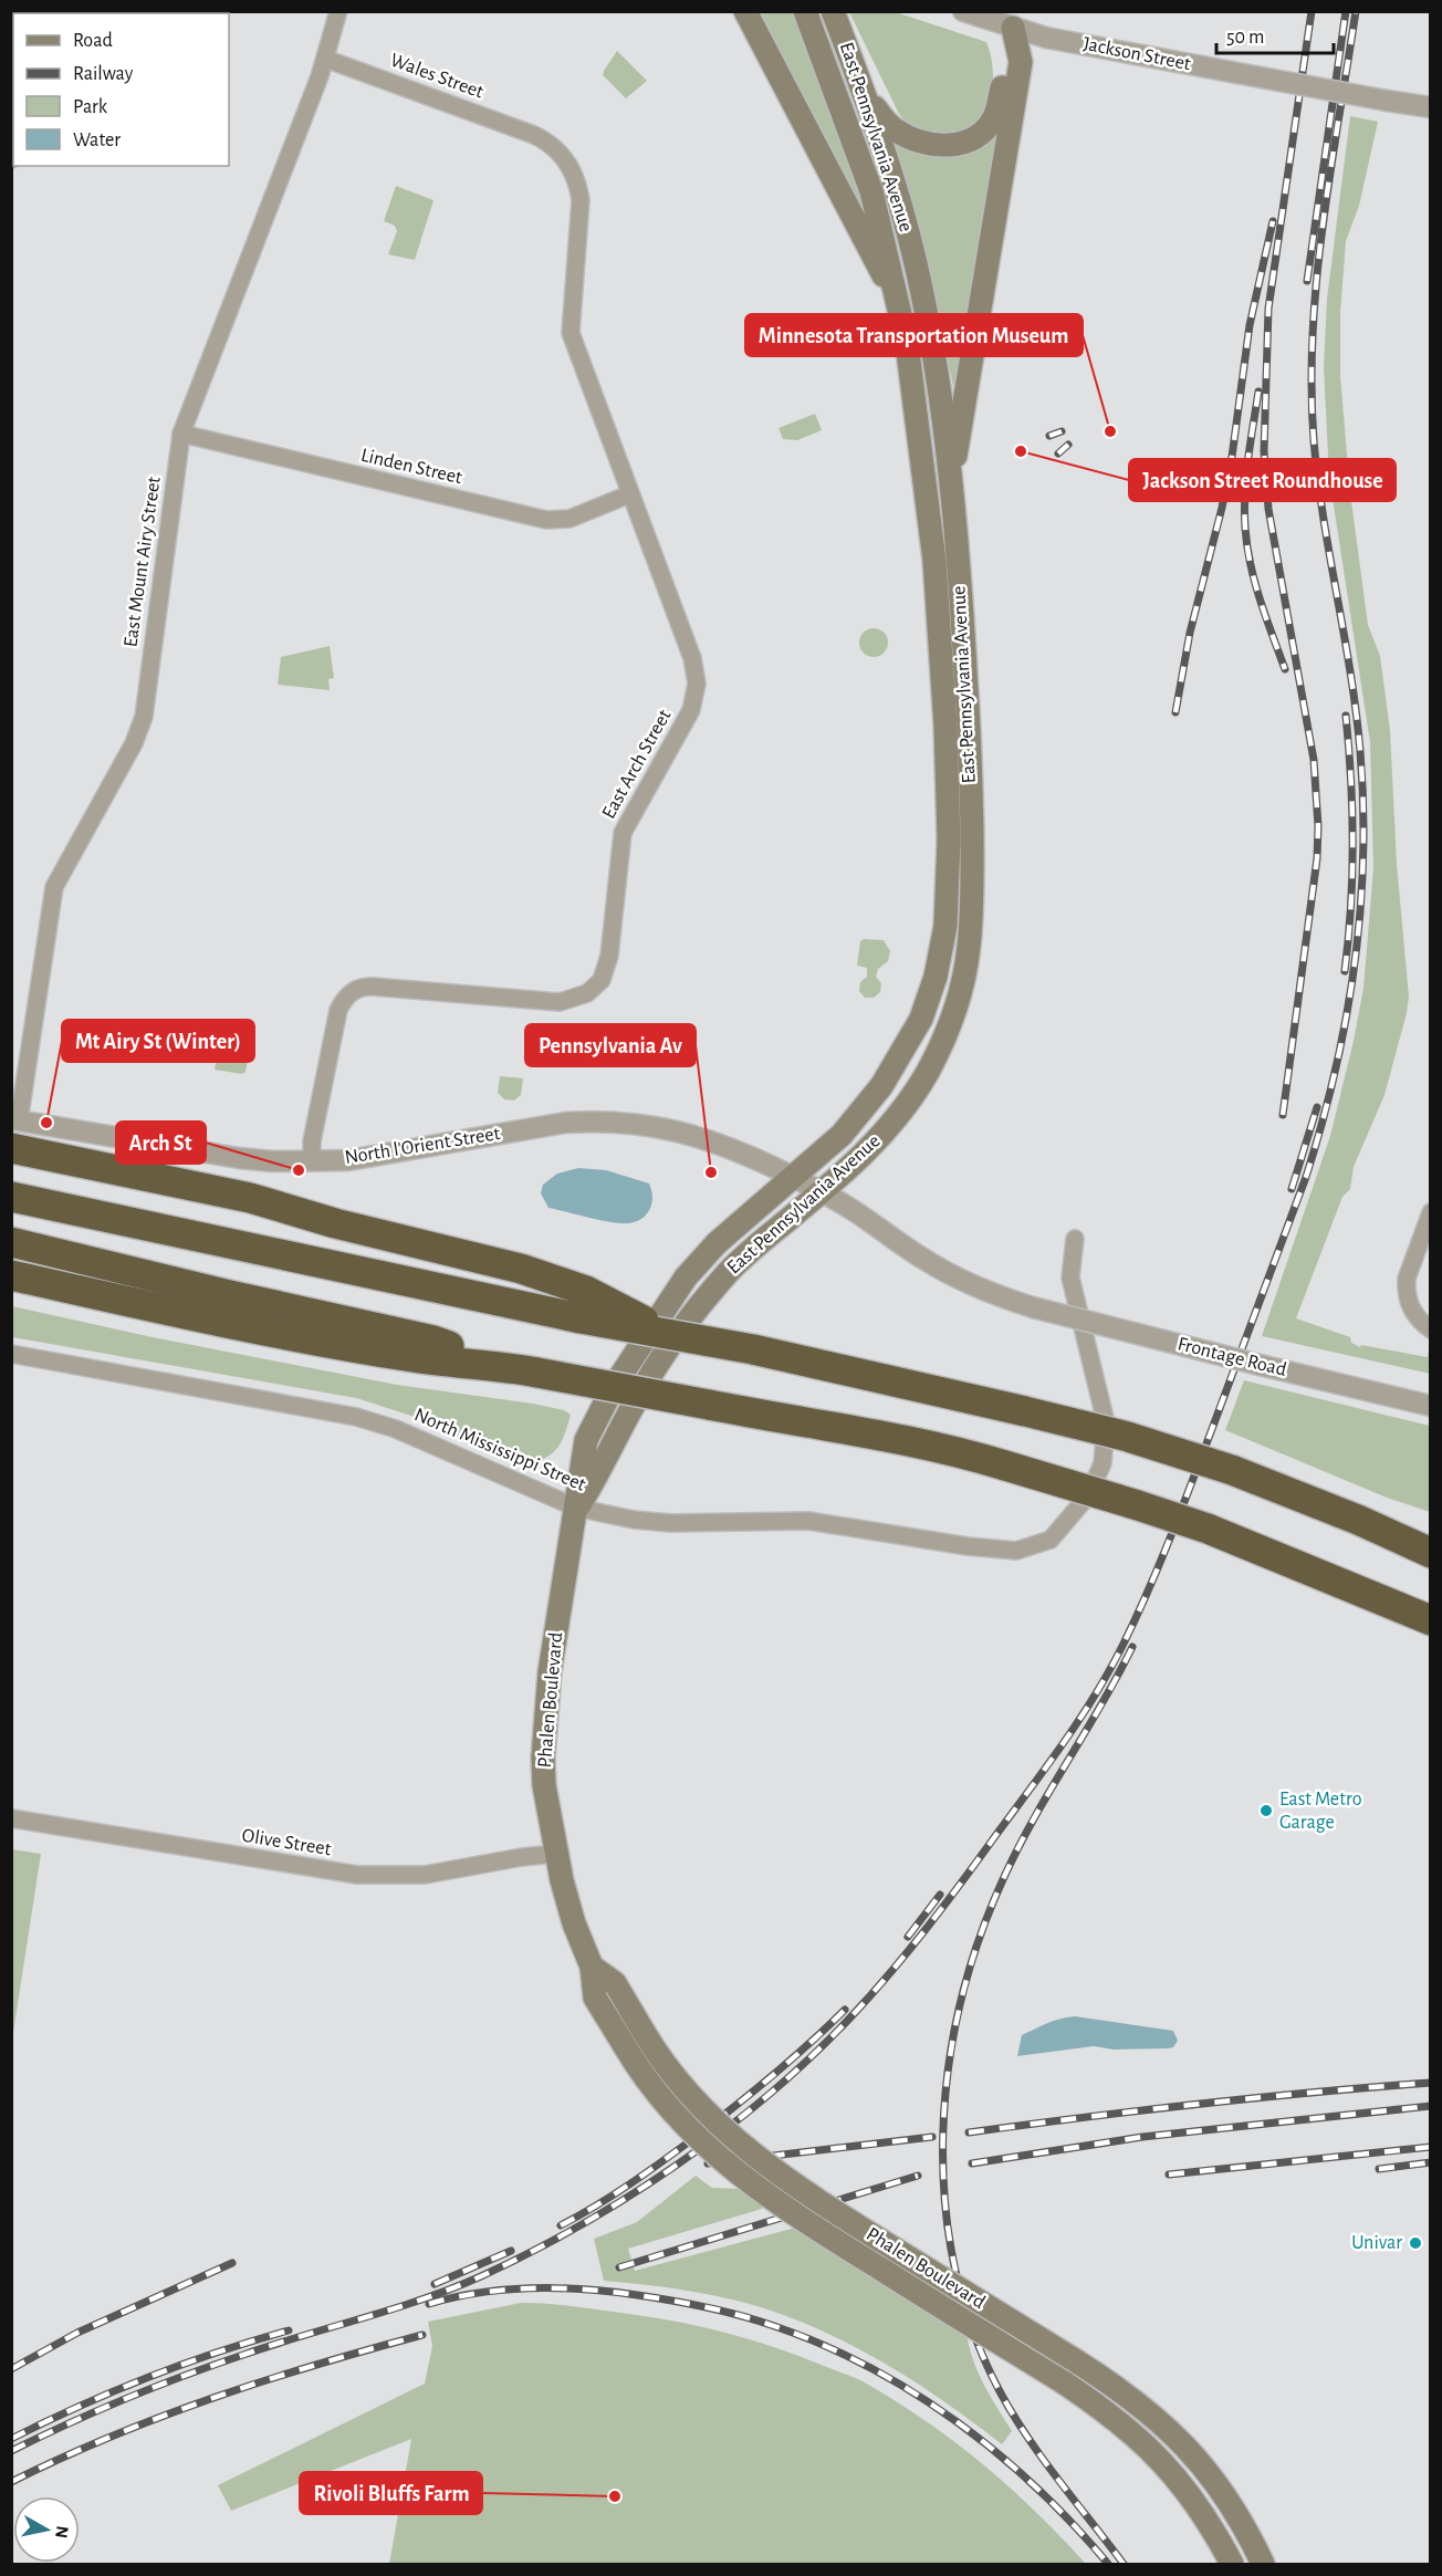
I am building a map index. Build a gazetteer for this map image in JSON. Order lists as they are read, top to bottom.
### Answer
{
  "streets": {
    "main road": ["East Pennsylvania Avenue", "Phalen Boulevard"],
    "street": [
      "Jackson Street",
      "Wales Street",
      "Linden Street",
      "East Mount Airy Street",
      "East Arch Street",
      "North l'Orient Street",
      "Frontage Road",
      "North Mississippi Street",
      "Olive Street"
    ]
  },
  "crossings": [
    ["Wales Street", "East Mount Airy Street"],
    ["Wales Street", "East Arch Street"],
    ["East Pennsylvania Avenue", "North l'Orient Street"],
    ["East Pennsylvania Avenue", "Frontage Road"],
    ["East Pennsylvania Avenue", "North Mississippi Street"],
    ["East Pennsylvania Avenue", "Phalen Boulevard"],
    ["Linden Street", "East Mount Airy Street"],
    ["Linden Street", "East Arch Street"],
    ["East Mount Airy Street", "North l'Orient Street"],
    ["East Arch Street", "North l'Orient Street"],
    ["North l'Orient Street", "Frontage Road"],
    ["North Mississippi Street", "Phalen Boulevard"],
    ["Phalen Boulevard", "Olive Street"]
  ],
  "places": [
    "Minnesota Transportation Museum",
    "Jackson Street Roundhouse",
    "Mt Airy St (Winter)",
    "Arch St",
    "Pennsylvania Av",
    "East Metro Garage",
    "Univar",
    "Rivoli Bluffs Farm"
  ],
  "legend": [
    "Road",
    "Railway",
    "Park",
    "Water"
  ],
  "scale_bar": "50 m",
  "north": "right"
}
